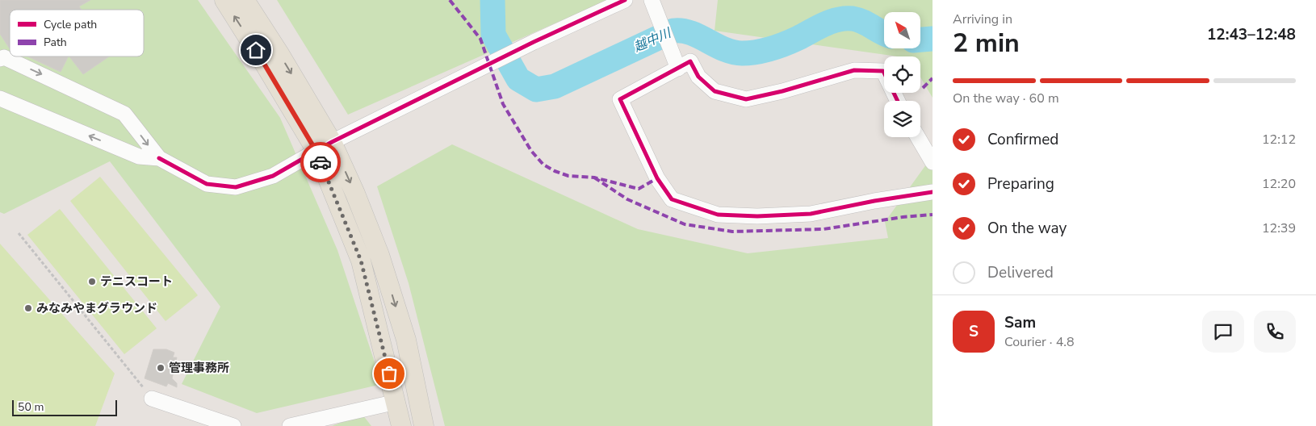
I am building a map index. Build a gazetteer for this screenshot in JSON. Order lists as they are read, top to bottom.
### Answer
{
  "water": ["越中川"],
  "places": ["テニスコート", "みなみやまグラウンド", "管理事務所"],
  "legend": ["Cycle path", "Path"],
  "scale_bar": "50 m",
  "north": "top left",
  "page": {
    "heading": ["2 min", "Arriving in", "12:43–12:48"],
    "panel": ["Sam", "Courier · 4.8"],
    "bar": "On the way · 60 m",
    "list": [
      ["Confirmed", "12:12"],
      ["Preparing", "12:20"],
      ["On the way", "12:39"],
      "Delivered"
    ],
    "round": "S",
    "scale": "50 m"
  }
}
